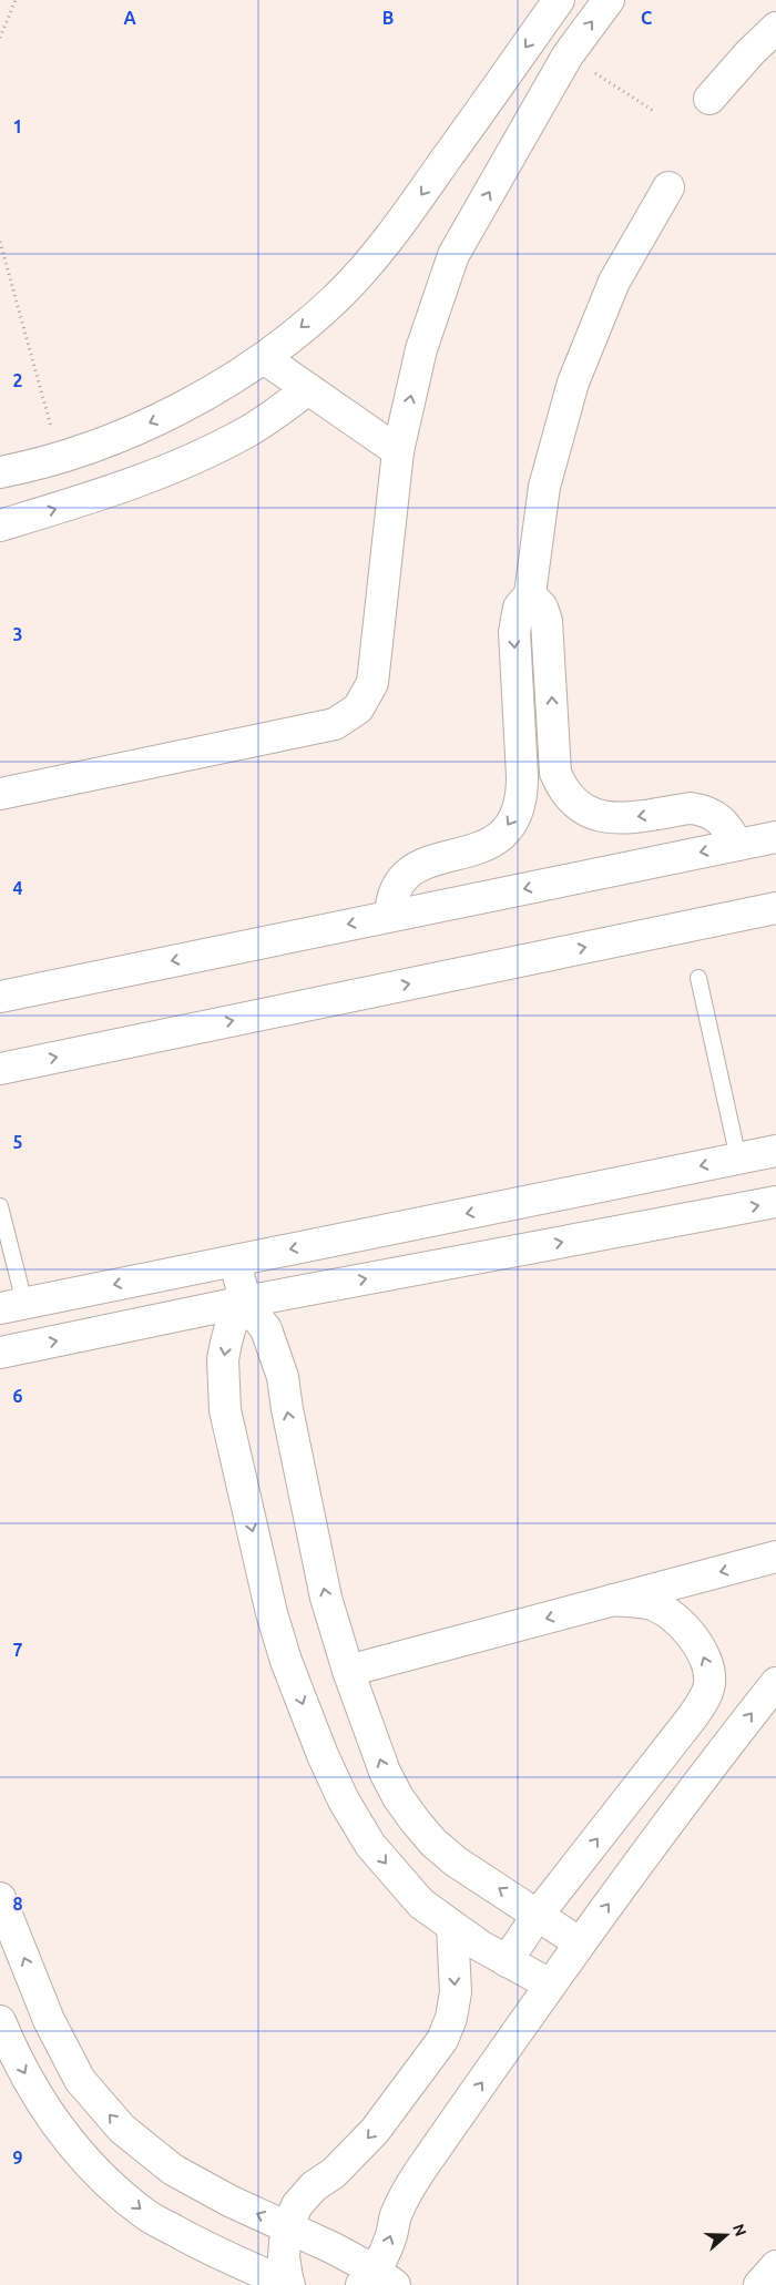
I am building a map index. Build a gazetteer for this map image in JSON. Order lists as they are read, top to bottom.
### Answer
{
  "north": "right",
  "grid": {
    "columns": ["A", "B", "C"],
    "rows": [
      "1",
      "2",
      "3",
      "4",
      "5",
      "6",
      "7",
      "8",
      "9"
    ]
  }
}
